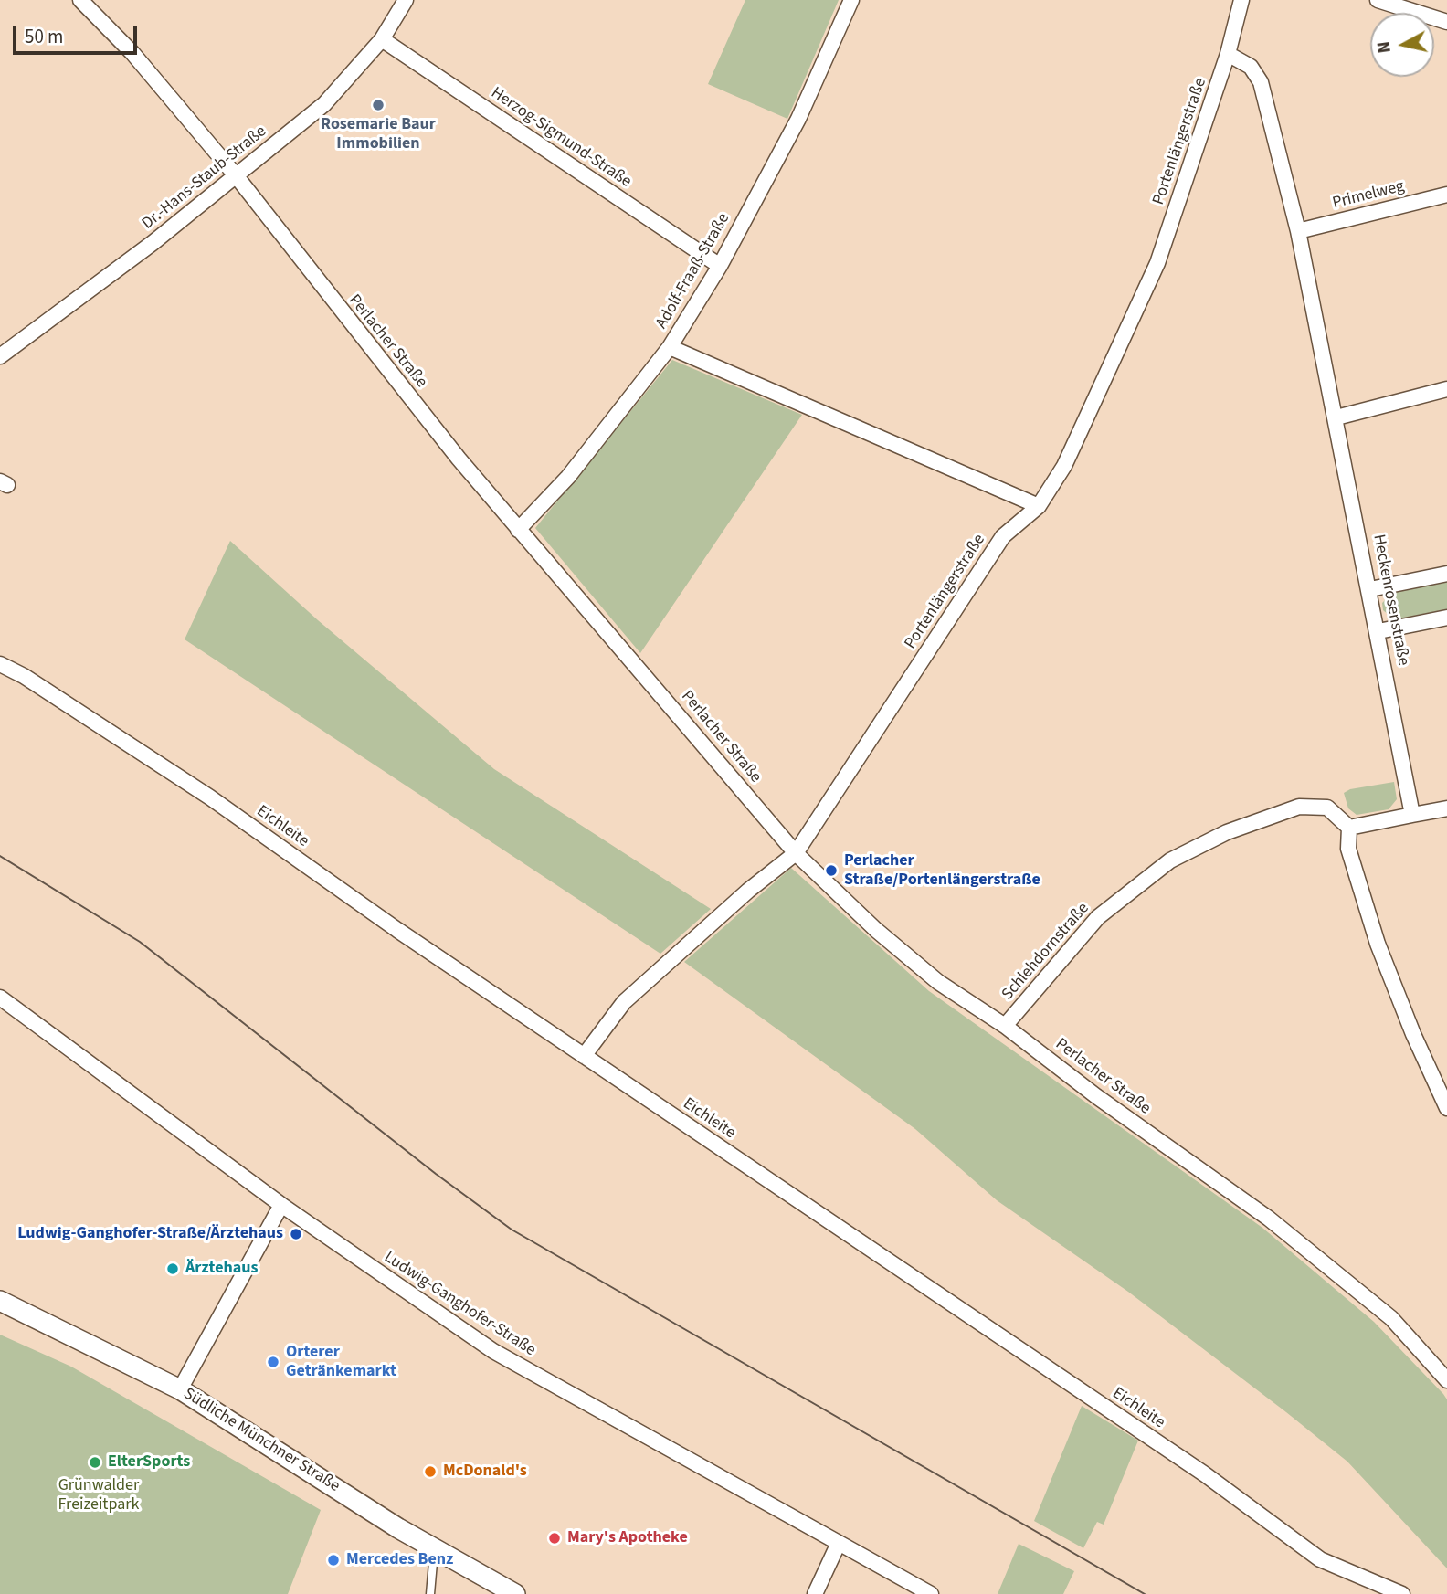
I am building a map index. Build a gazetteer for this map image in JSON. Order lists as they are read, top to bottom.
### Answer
{
  "streets": {
    "main road": ["Südliche Münchner Straße"],
    "street": [
      "Herzog-Sigmund-Straße",
      "Portenlängerstraße",
      "Dr.-Hans-Staub-Straße",
      "Primelweg",
      "Adolf-Fraaß-Straße",
      "Perlacher Straße",
      "Heckenrosenstraße",
      "Eichleite",
      "Schlehdornstraße",
      "Ludwig-Ganghofer-Straße"
    ]
  },
  "crossings": [
    ["Herzog-Sigmund-Straße", "Dr.-Hans-Staub-Straße"],
    ["Herzog-Sigmund-Straße", "Adolf-Fraaß-Straße"],
    ["Portenlängerstraße", "Perlacher Straße"],
    ["Portenlängerstraße", "Heckenrosenstraße"],
    ["Portenlängerstraße", "Eichleite"],
    ["Dr.-Hans-Staub-Straße", "Perlacher Straße"],
    ["Primelweg", "Heckenrosenstraße"],
    ["Adolf-Fraaß-Straße", "Perlacher Straße"],
    ["Perlacher Straße", "Schlehdornstraße"]
  ],
  "parks": ["Grünwalder Freizeitpark"],
  "places": [
    "Rosemarie Baur Immobilien",
    "Perlacher Straße/Portenlängerstraße",
    "Ludwig-Ganghofer-Straße/Ärztehaus",
    "Ärztehaus",
    "Orterer Getränkemarkt",
    "ElterSports",
    "McDonald's",
    "Mary's Apotheke",
    "Mercedes Benz"
  ],
  "scale_bar": "50 m",
  "north": "left"
}
